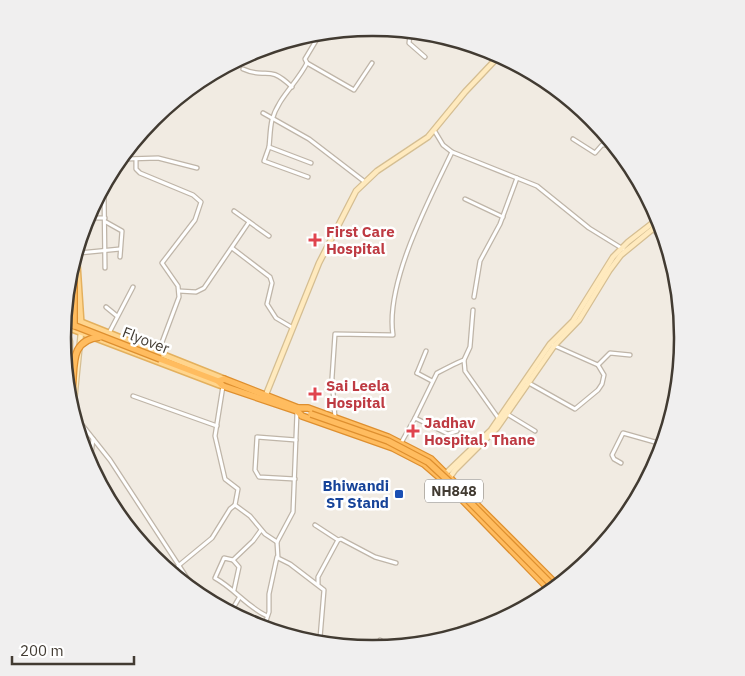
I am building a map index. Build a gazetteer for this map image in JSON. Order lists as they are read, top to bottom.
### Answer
{
  "streets": {
    "highway": ["Flyover", "NH848"]
  },
  "crossings": [
    ["Flyover", "NH848"]
  ],
  "places": {
    "health": ["First Care Hospital", "Sai Leela Hospital", "Jadhav Hospital, Thane"],
    "transit": ["Bhiwandi ST Stand"]
  },
  "scale_bar": "200 m"
}
